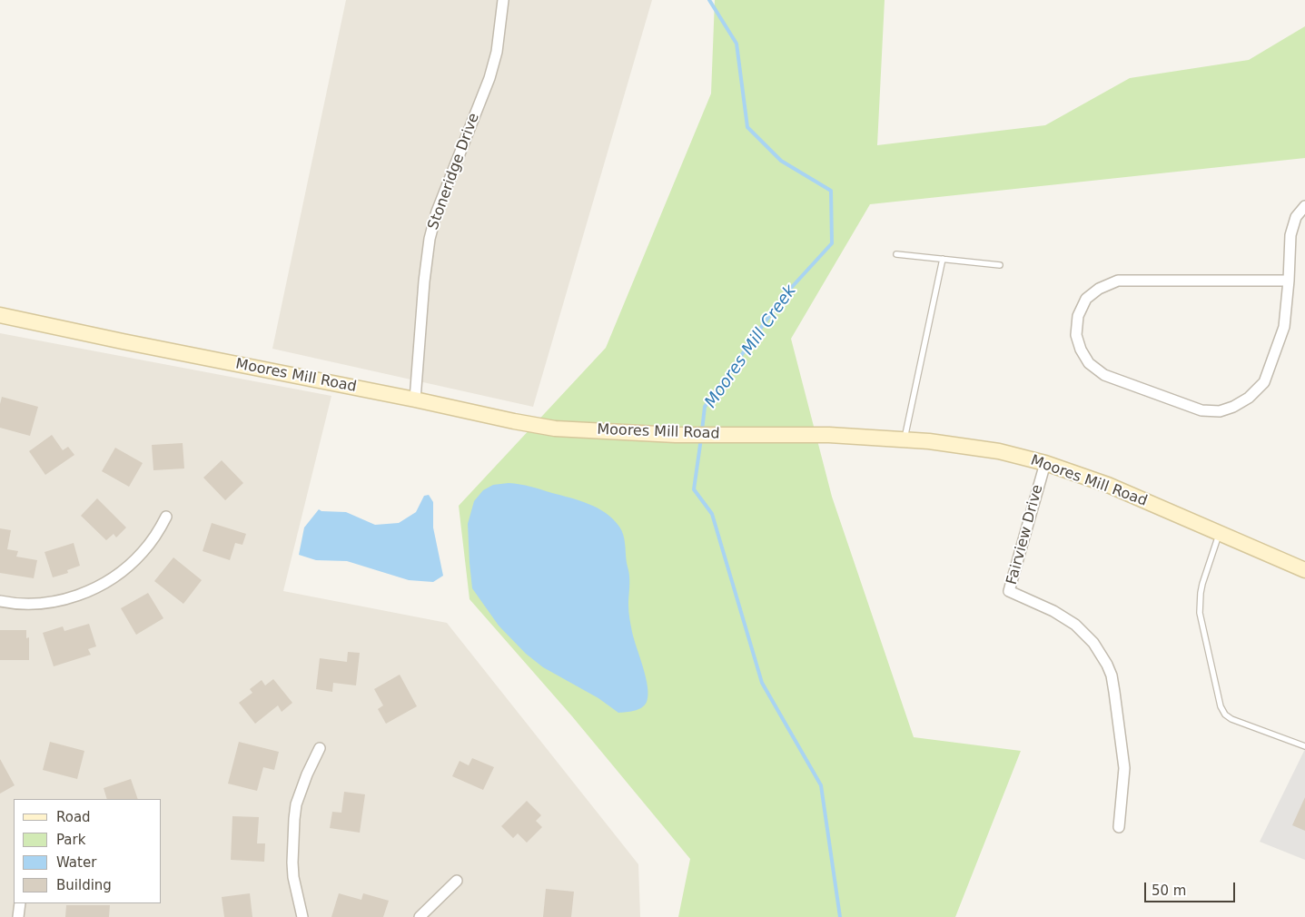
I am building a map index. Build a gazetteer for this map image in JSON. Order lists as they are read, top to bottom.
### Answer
{
  "streets": {
    "street": ["Stoneridge Drive", "Moores Mill Road", "Fairview Drive"]
  },
  "crossings": [
    ["Stoneridge Drive", "Moores Mill Road"],
    ["Moores Mill Road", "Fairview Drive"]
  ],
  "water": ["Moores Mill Creek"],
  "legend": [
    "Road",
    "Park",
    "Water",
    "Building"
  ],
  "scale_bar": "50 m"
}
